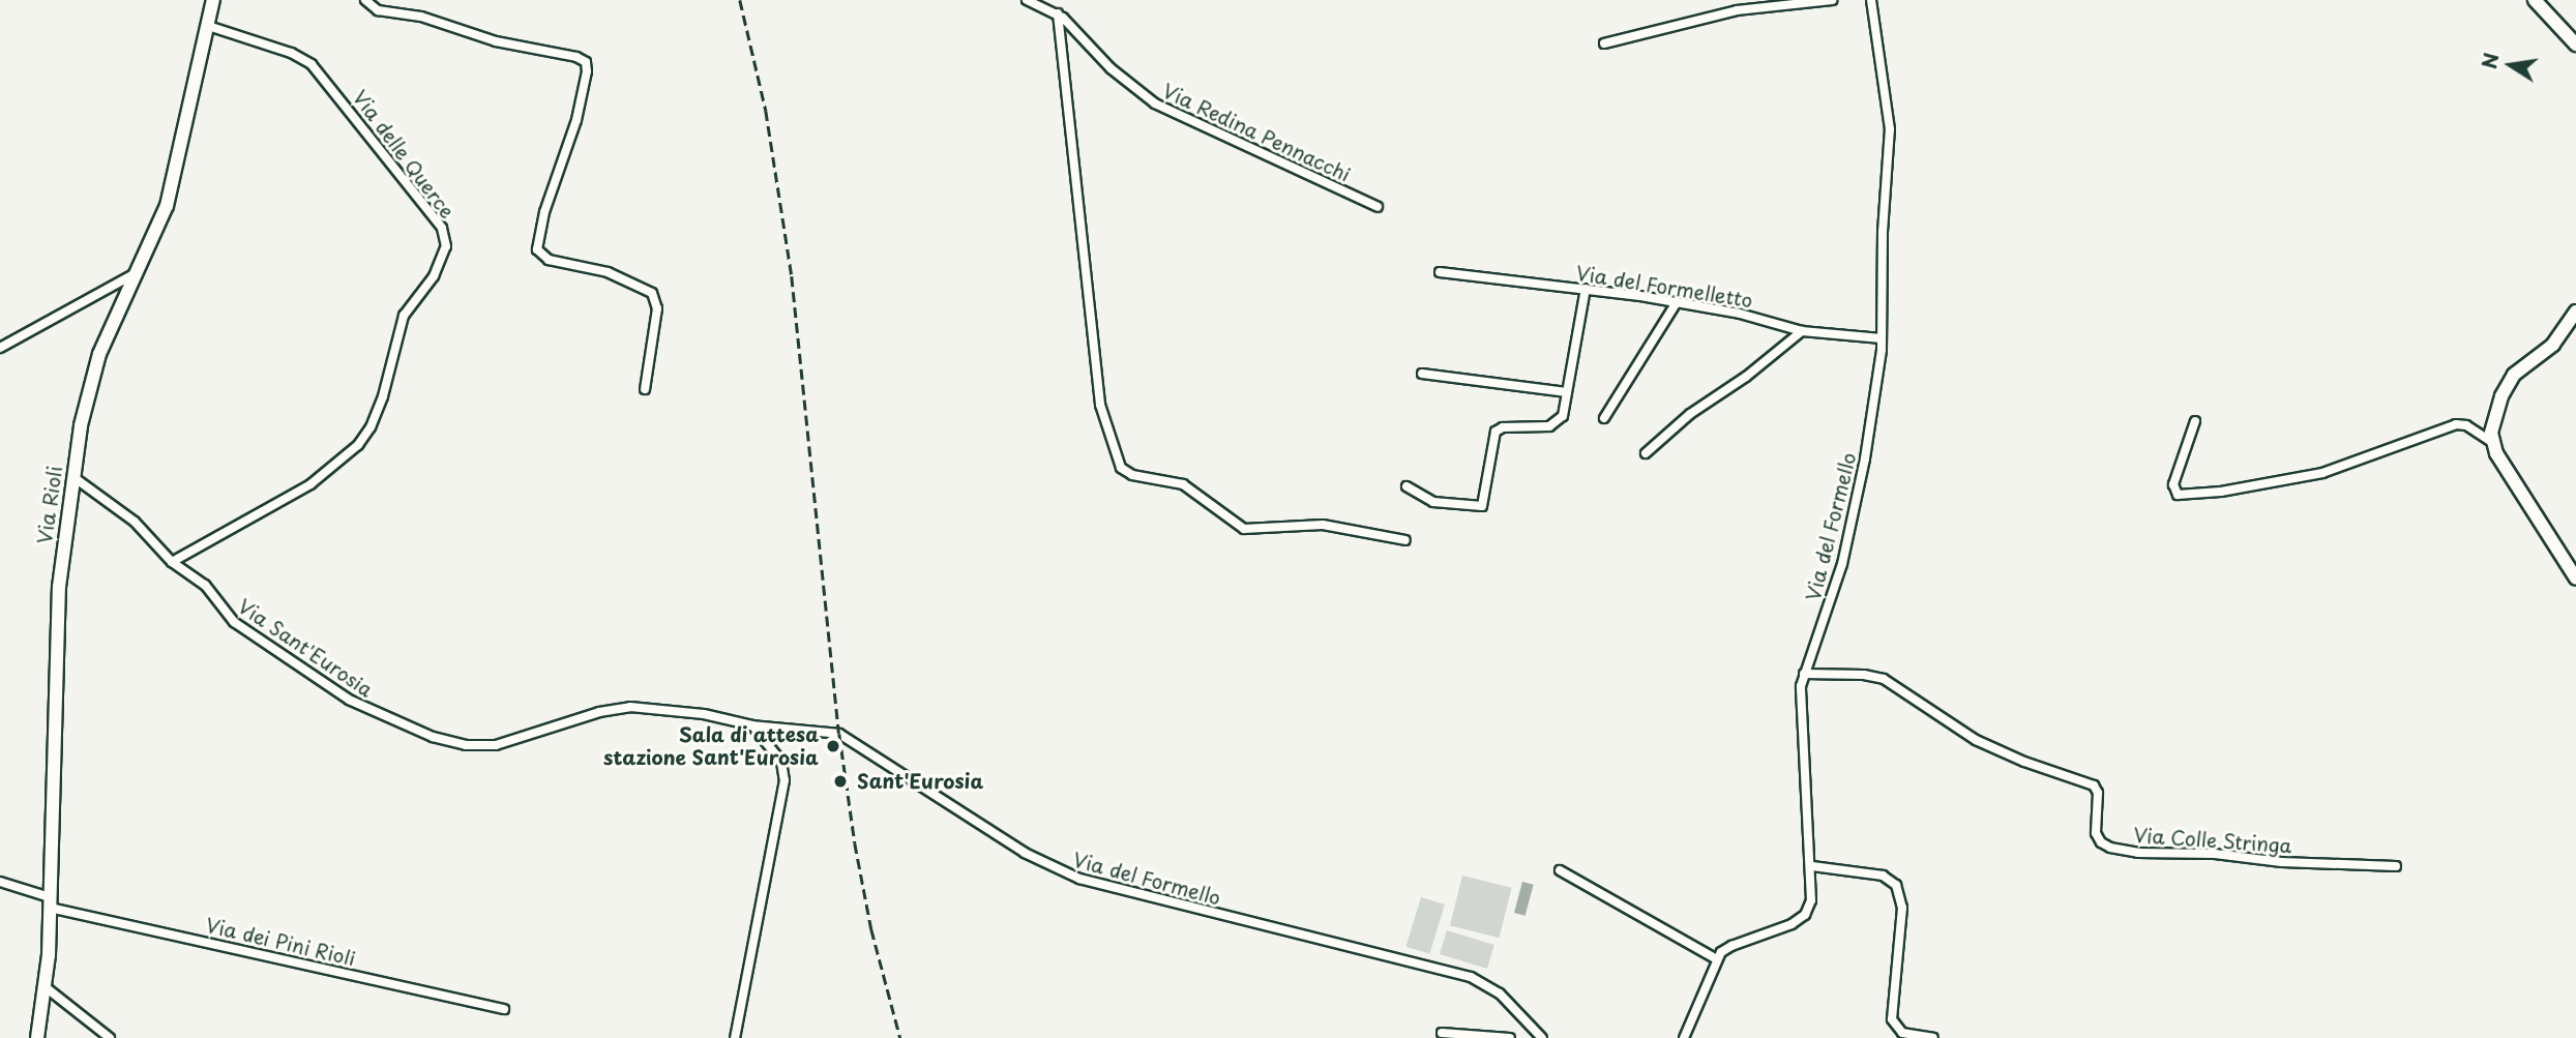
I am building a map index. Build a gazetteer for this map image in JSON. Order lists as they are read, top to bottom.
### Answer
{
  "streets": {
    "main road": ["Via Rioli"],
    "street": [
      "Via Redina Pennacchi",
      "Via delle Querce",
      "Via del Formelletto",
      "Via del Formello",
      "Via Sant'Eurosia",
      "Via Colle Stringa",
      "Via dei Pini Rioli"
    ]
  },
  "crossings": [
    ["Via delle Querce", "Via Rioli"],
    ["Via delle Querce", "Via Sant'Eurosia"],
    ["Via del Formelletto", "Via del Formello"],
    ["Via Rioli", "Via Sant'Eurosia"],
    ["Via Rioli", "Via dei Pini Rioli"],
    ["Via del Formello", "Via Sant'Eurosia"],
    ["Via del Formello", "Via Colle Stringa"]
  ],
  "places": ["Sala di attesa stazione Sant'Eurosia", "Sant'Eurosia"],
  "north": "left"
}
